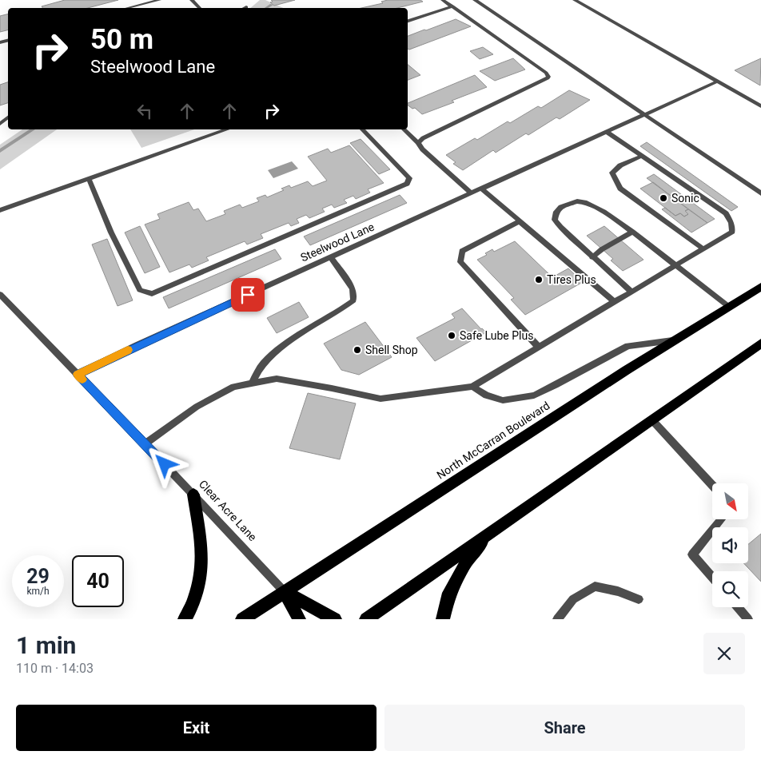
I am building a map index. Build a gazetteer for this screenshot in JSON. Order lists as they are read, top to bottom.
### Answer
{
  "streets": {
    "main road": ["North McCarran Boulevard", "Clear Acre Lane"],
    "street": ["Steelwood Lane"]
  },
  "crossings": [
    ["Steelwood Lane", "Clear Acre Lane"],
    ["North McCarran Boulevard", "Clear Acre Lane"]
  ],
  "places": [
    "Sonic",
    "Tires Plus",
    "Safe Lube Plus",
    "Shell Shop"
  ],
  "north": "bottom right",
  "page": {
    "turn": ["50 m", "Steelwood Lane"],
    "speed": "29 km/h",
    "limit": "40",
    "heading": ["1 min", "110 m · 14:03"],
    "buttons": ["Exit", "Share"]
  }
}
